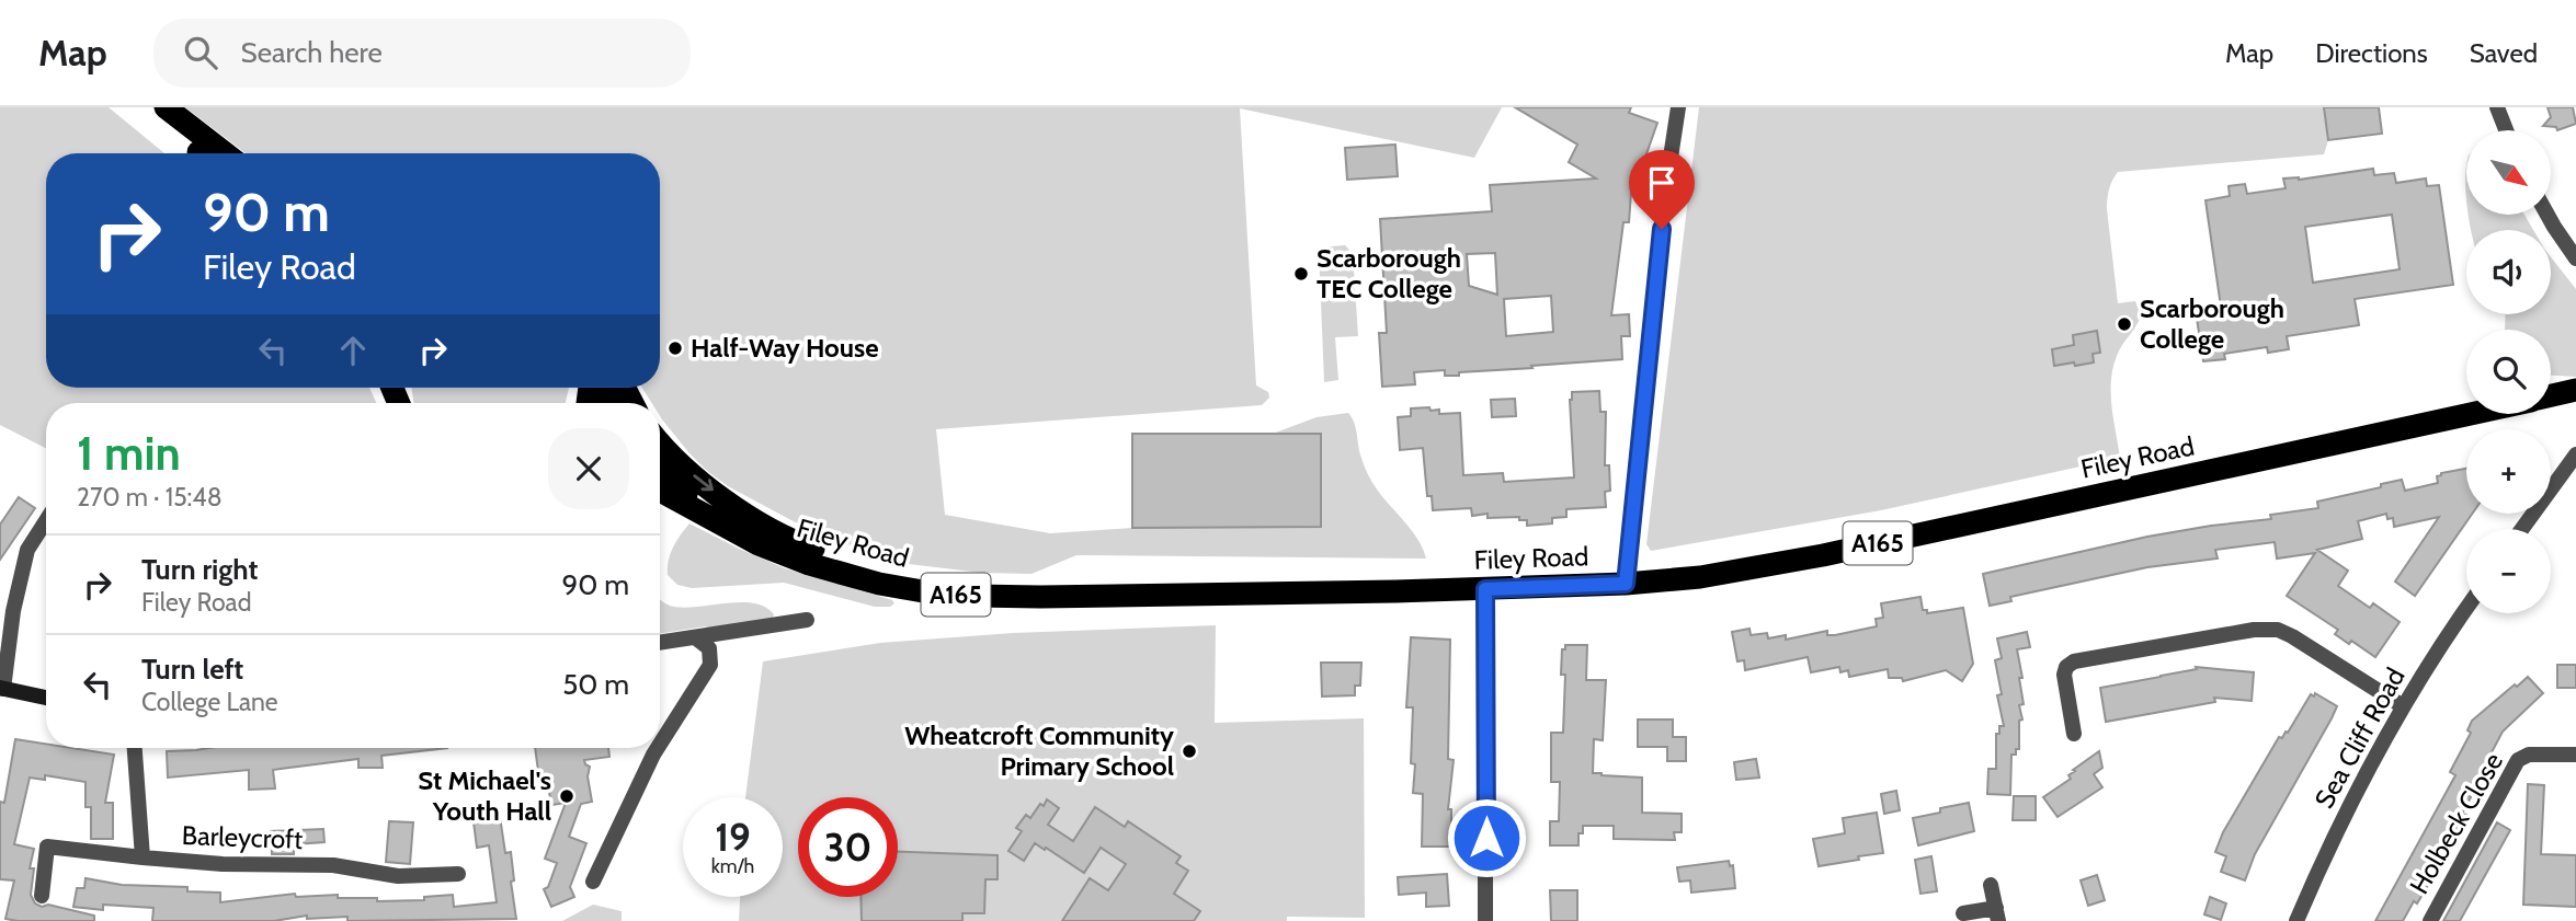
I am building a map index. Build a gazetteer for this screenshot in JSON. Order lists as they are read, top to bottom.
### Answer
{
  "streets": {
    "highway": ["Filey Road", "A165"],
    "street": ["Sea Cliff Road", "Holbeck Close", "Barleycroft"]
  },
  "places": [
    "Scarborough TEC College",
    "Scarborough College",
    "Half-Way House",
    "Wheatcroft Community Primary School",
    "St Michael's Youth Hall"
  ],
  "north": "bottom right",
  "page": {
    "header": "Map",
    "search": "Search here",
    "nav": ["Map", "Directions", "Saved"],
    "map_buttons": ["+", "−"],
    "turn": ["90 m", "Filey Road"],
    "heading": ["1 min", "270 m · 15:48"],
    "list": [
      {
        "name": "Turn right",
        "note": "Filey Road",
        "value": "90 m"
      },
      {
        "name": "Turn left",
        "note": "College Lane",
        "value": "50 m"
      }
    ],
    "speed": "19 km/h",
    "limit": "30"
  }
}
